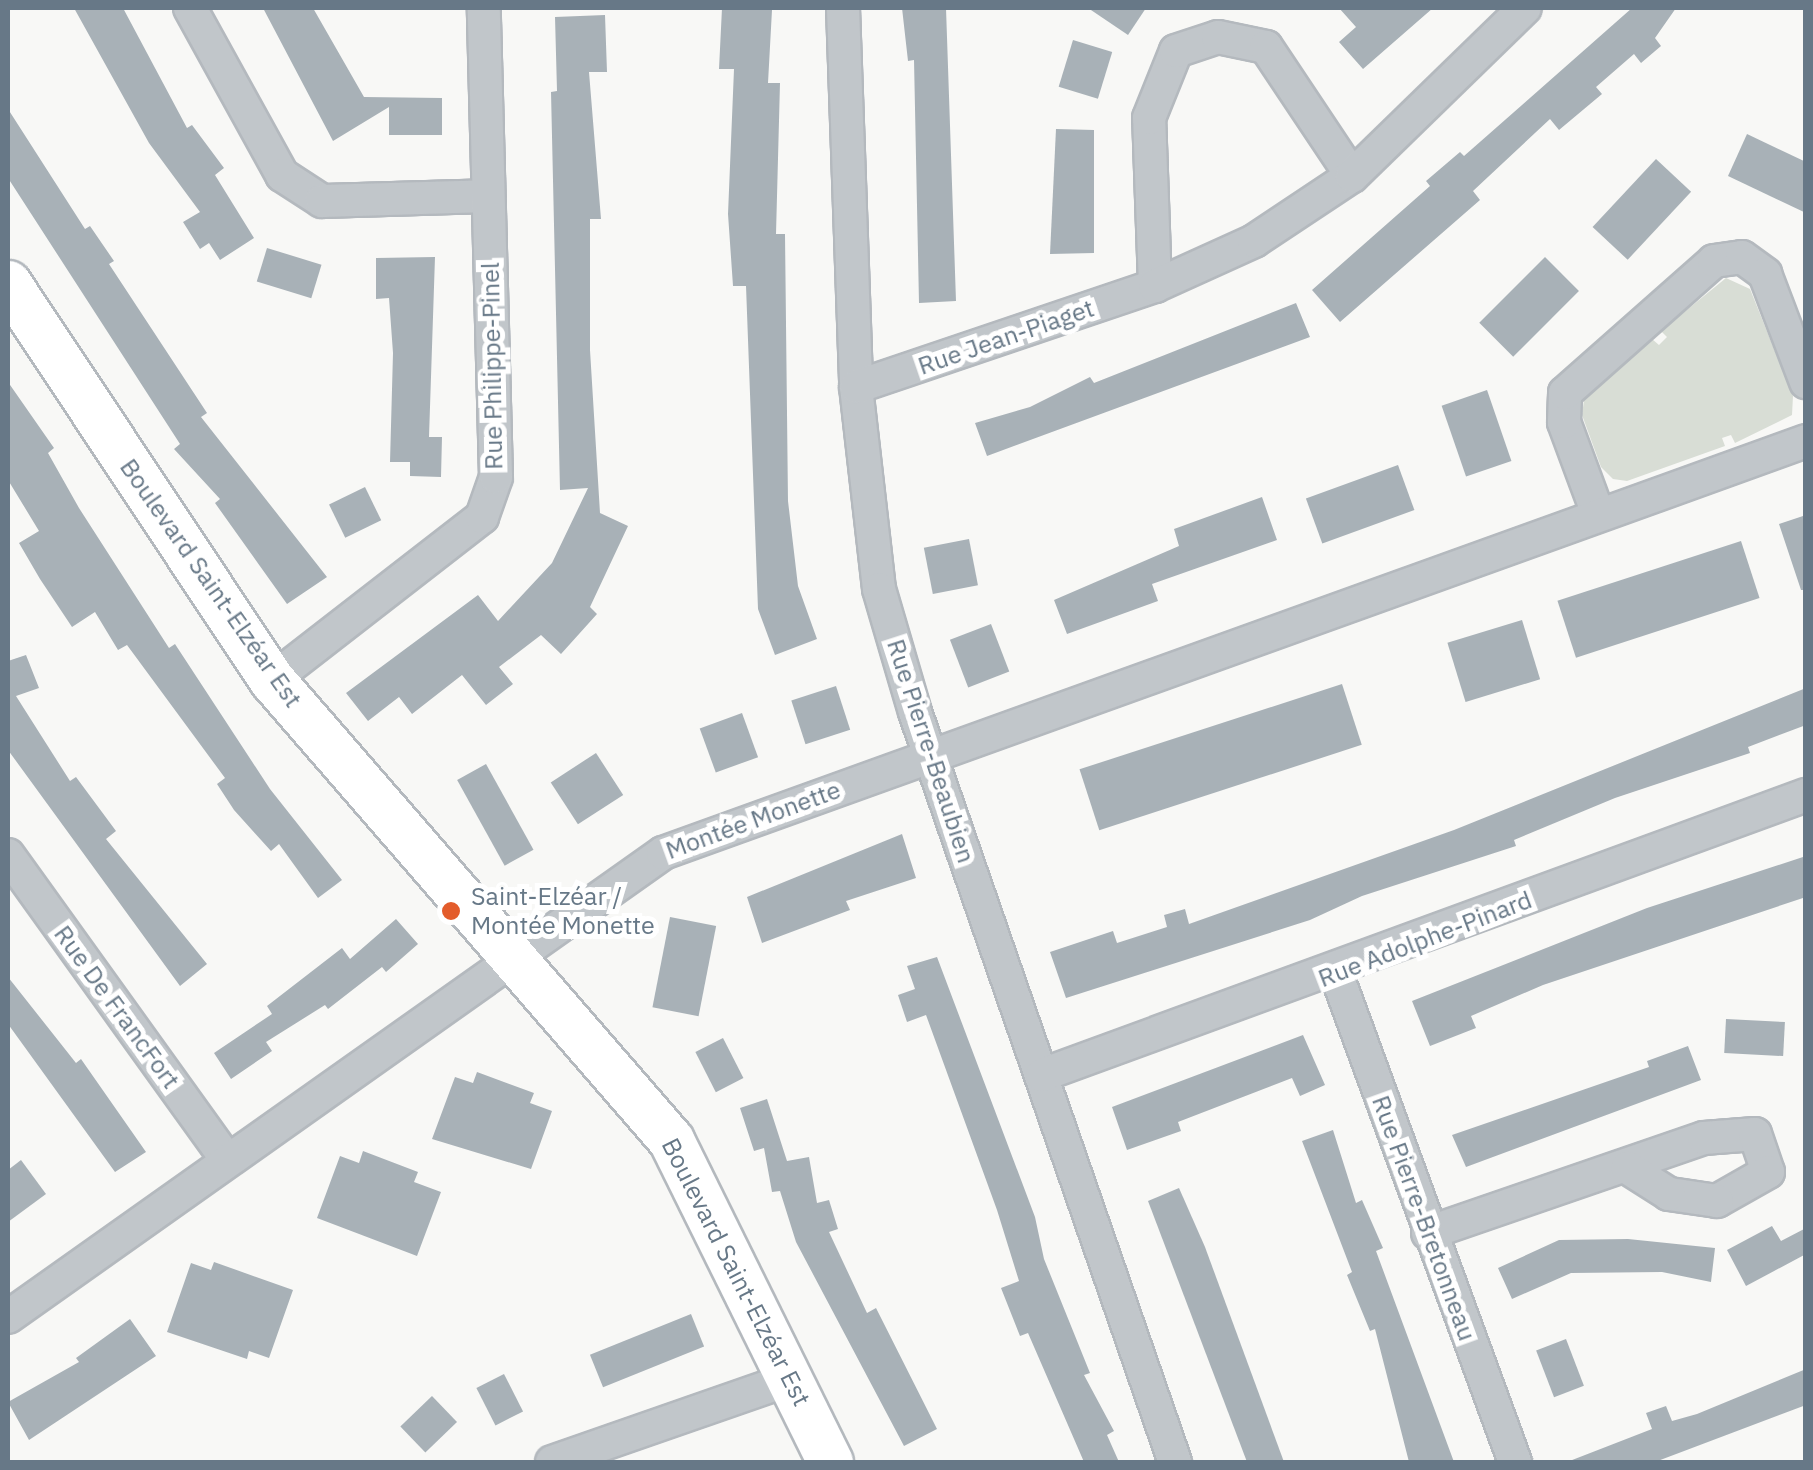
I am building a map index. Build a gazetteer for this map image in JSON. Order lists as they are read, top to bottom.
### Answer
{
  "streets": {
    "street": [
      "Rue Jean-Piaget",
      "Rue Philippe-Pinel",
      "Boulevard Saint-Elzéar Est",
      "Rue Pierre-Beaubien",
      "Montée Monette",
      "Rue Adolphe-Pinard",
      "Rue De FrancFort",
      "Rue Pierre-Bretonneau"
    ]
  },
  "crossings": [
    ["Rue Jean-Piaget", "Rue Pierre-Beaubien"],
    ["Rue Philippe-Pinel", "Boulevard Saint-Elzéar Est"],
    ["Boulevard Saint-Elzéar Est", "Montée Monette"],
    ["Rue Pierre-Beaubien", "Montée Monette"],
    ["Rue Pierre-Beaubien", "Rue Adolphe-Pinard"],
    ["Montée Monette", "Rue De FrancFort"],
    ["Rue Adolphe-Pinard", "Rue Pierre-Bretonneau"]
  ],
  "places": ["Saint-Elzéar / Montée Monette"]
}
